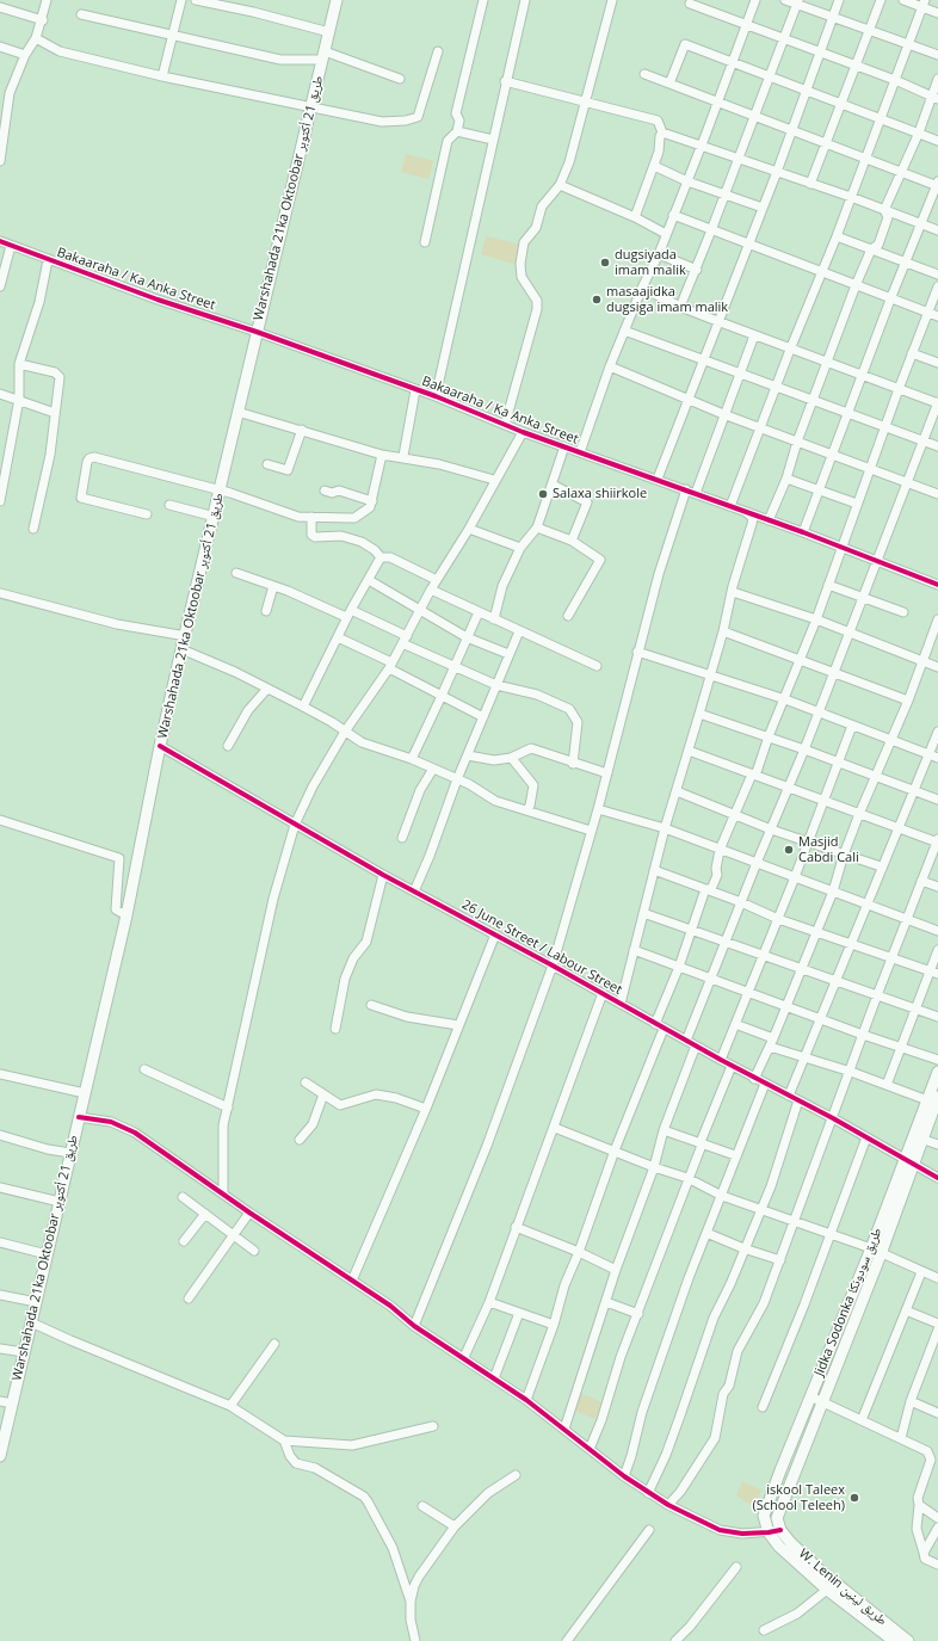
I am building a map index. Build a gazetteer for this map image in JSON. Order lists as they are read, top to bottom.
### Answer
{
  "streets": {
    "main road": ["Warshahada 21ka Oktoobar طريق 21 أكتوبر", "Jidka Sodonka طريق سودونكا", "W. Lenin طريق لينين"],
    "street": ["Bakaaraha / Ka Anka Street", "26 June Street / Labour Street"]
  },
  "crossings": [
    ["Warshahada 21ka Oktoobar طريق 21 أكتوبر", "Bakaaraha / Ka Anka Street"],
    ["Warshahada 21ka Oktoobar طريق 21 أكتوبر", "26 June Street / Labour Street"],
    ["26 June Street / Labour Street", "Jidka Sodonka طريق سودونكا"],
    ["Jidka Sodonka طريق سودونكا", "W. Lenin طريق لينين"]
  ],
  "places": [
    "dugsiyada imam malik",
    "masaajidka dugsiga imam malik",
    "Salaxa shiirkole",
    "Masjid Cabdi Cali",
    "iskool Taleex (School Teleeh)"
  ]
}
